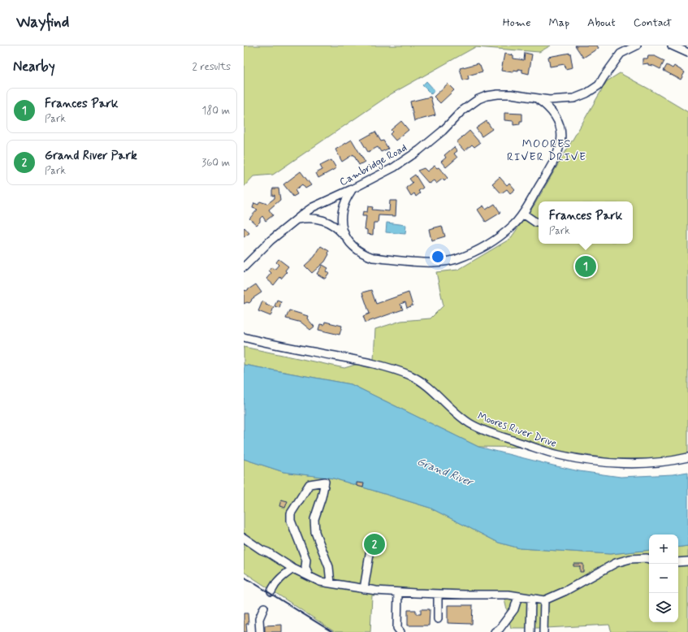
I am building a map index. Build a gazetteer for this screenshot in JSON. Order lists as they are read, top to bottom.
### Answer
{
  "streets": {
    "street": ["Cambridge Road", "Moores River Drive"]
  },
  "districts": ["MOORES RIVER DRIVE"],
  "water": ["Grand River"],
  "page": {
    "header": "Wayfind",
    "nav": [
      "Home",
      "Map",
      "About",
      "Contact"
    ],
    "heading": ["Nearby", "2 results"],
    "list": [
      {
        "mark": "1",
        "name": "Frances Park",
        "note": "Park",
        "value": "180 m"
      },
      {
        "mark": "2",
        "name": "Grand River Park",
        "note": "Park",
        "value": "360 m"
      }
    ],
    "popup": ["Frances Park", "Park"],
    "pins": ["1", "2"],
    "map_buttons": ["+", "−"]
  }
}
